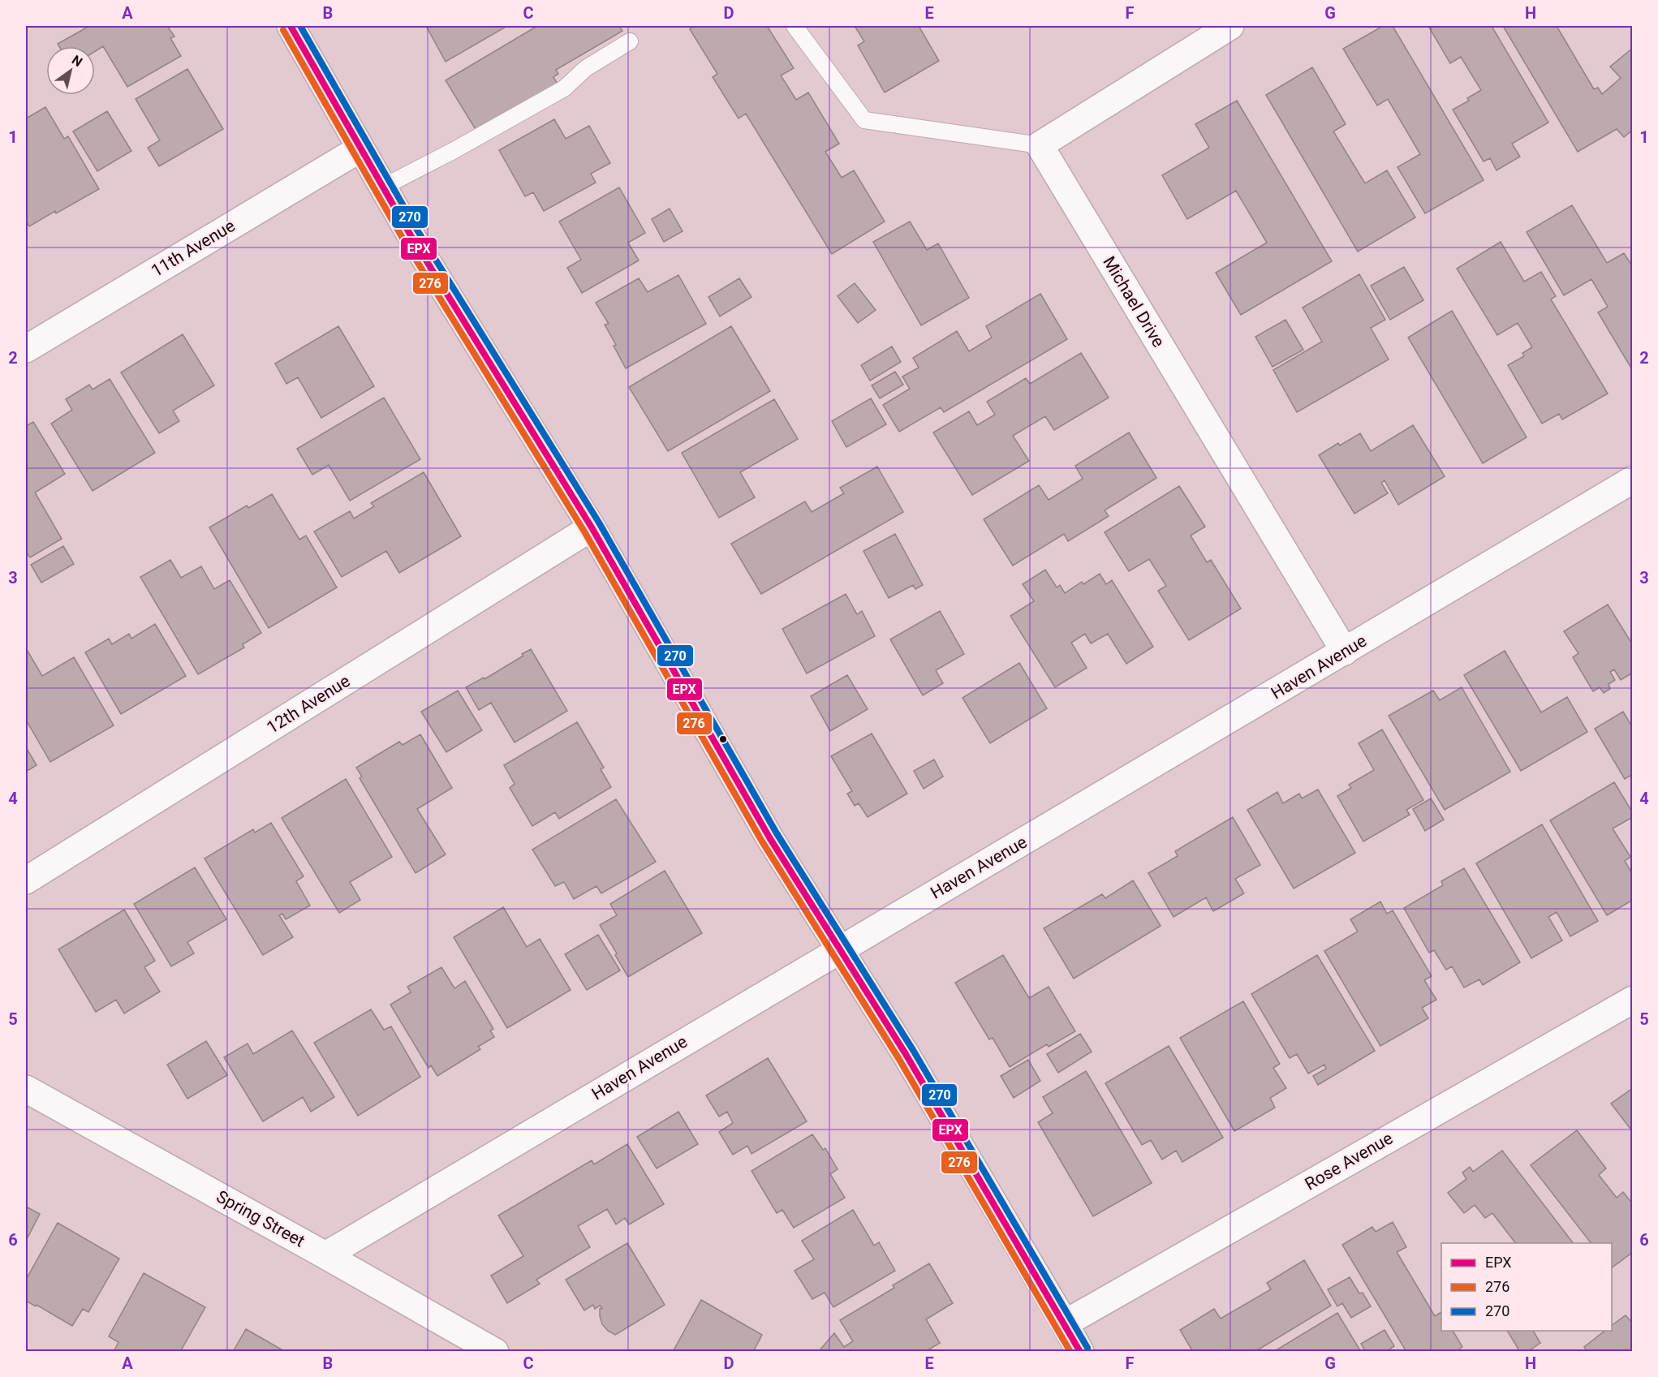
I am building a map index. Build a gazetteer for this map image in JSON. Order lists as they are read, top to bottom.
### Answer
{
  "streets": {
    "street": [
      "11th Avenue",
      "Michael Drive",
      "Haven Avenue",
      "12th Avenue",
      "Rose Avenue",
      "Spring Street"
    ]
  },
  "crossings": [
    ["Michael Drive", "Haven Avenue"],
    ["Haven Avenue", "Spring Street"]
  ],
  "lines": ["transit line EPX", "transit line 270", "transit line 276"],
  "legend": ["EPX", "276", "270"],
  "north": "top right",
  "grid": {
    "columns": [
      "A",
      "B",
      "C",
      "D",
      "E",
      "F",
      "G",
      "H"
    ],
    "rows": [
      "1",
      "2",
      "3",
      "4",
      "5",
      "6"
    ]
  }
}
